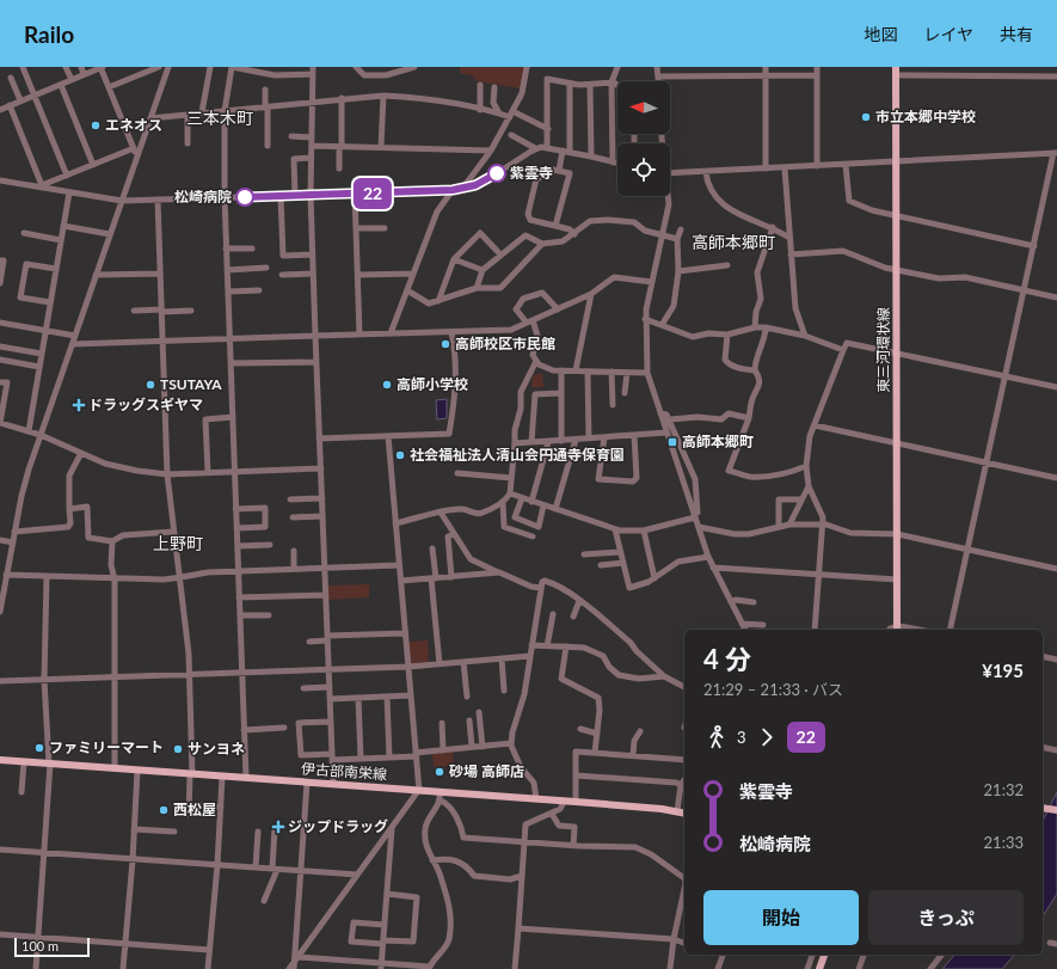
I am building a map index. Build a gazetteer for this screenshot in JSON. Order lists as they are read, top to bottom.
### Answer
{
  "streets": {
    "main road": ["東三河環状線", "伊古部南栄線"]
  },
  "districts": ["三本木町", "高師本郷町", "上野町"],
  "places": {
    "other": [
      "市立本郷中学校",
      "エネオス",
      "紫雲寺",
      "松崎病院",
      "高師校区市民館",
      "TSUTAYA",
      "高師小学校",
      "社会福祉法人清山会円通寺保育園",
      "ファミリーマート",
      "サンヨネ",
      "砂場 高師店",
      "西松屋"
    ],
    "health": ["ドラッグスギヤマ", "ジップドラッグ"],
    "transit": ["高師本郷町"]
  },
  "lines": ["bus line 22"],
  "scale_bar": "100 m",
  "north": "left",
  "page": {
    "header": "Railo",
    "nav": ["地図", "レイヤ", "共有"],
    "on_map": "22",
    "heading": ["4 分", "21:29 – 21:33 · バス", "¥195"],
    "legs": ["3", "22"],
    "list": [
      {
        "name": "紫雲寺",
        "value": "21:32"
      },
      {
        "name": "松崎病院",
        "value": "21:33"
      }
    ],
    "buttons": ["開始", "きっぷ"],
    "scale": "100 m"
  }
}
